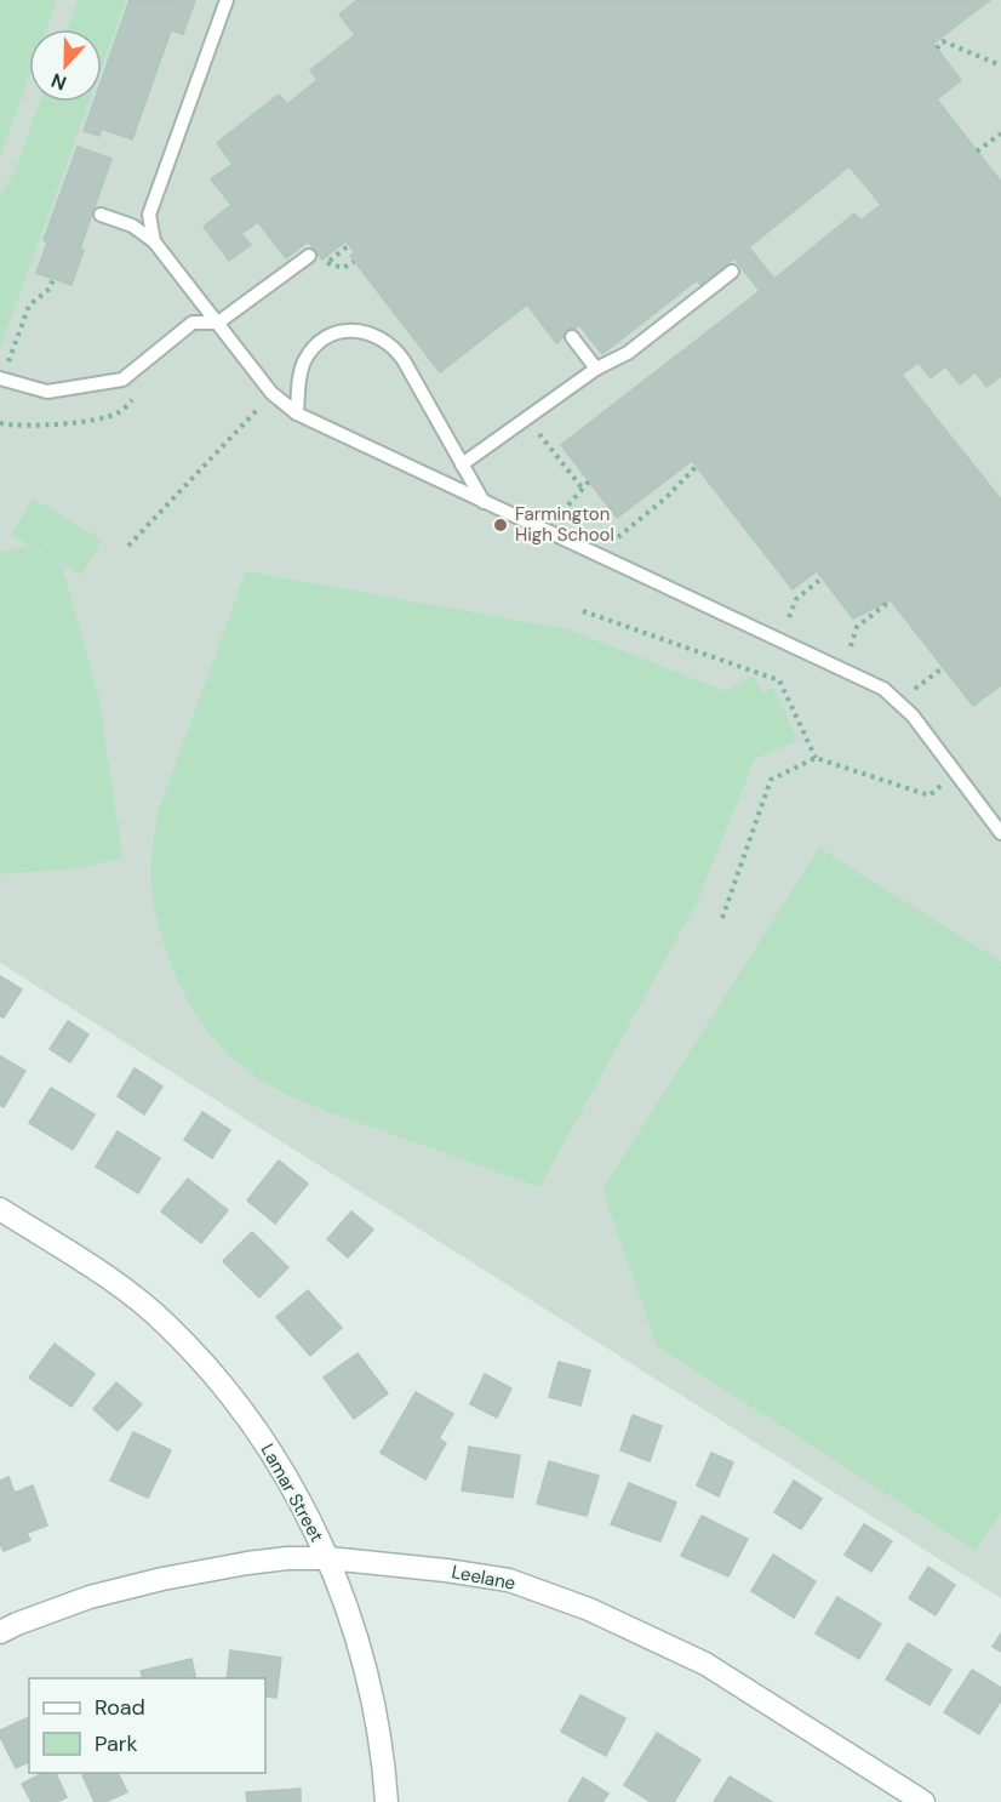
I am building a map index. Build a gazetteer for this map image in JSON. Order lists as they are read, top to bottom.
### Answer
{
  "streets": {
    "street": ["Lamar Street", "Leelane"]
  },
  "crossings": [
    ["Lamar Street", "Leelane"]
  ],
  "places": ["Farmington High School"],
  "legend": ["Road", "Park"],
  "north": "bottom"
}
